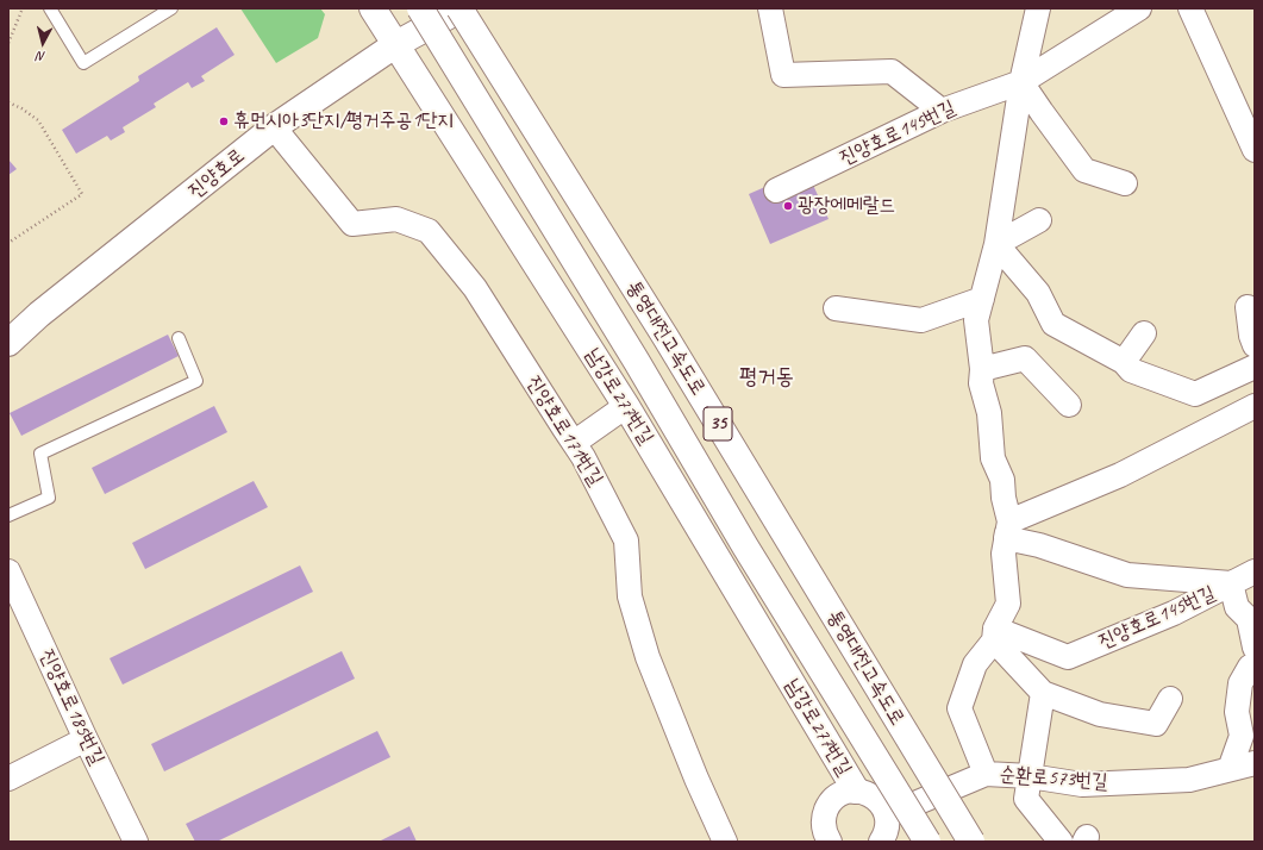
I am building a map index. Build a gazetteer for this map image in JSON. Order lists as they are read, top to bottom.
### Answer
{
  "streets": {
    "main road": [
      "진양호로",
      "통영대전고속도로",
      "남강로277번길",
      "35"
    ],
    "street": [
      "진양호로145번길",
      "진양호로171번길",
      "진양호로185번길",
      "순환로573번길"
    ]
  },
  "crossings": [
    ["진양호로", "통영대전고속도로"],
    ["진양호로", "남강로277번길"],
    ["진양호로", "진양호로171번길"]
  ],
  "districts": ["평거동"],
  "places": ["휴먼시아3단지/평거주공1단지", "광장에메랄드"],
  "north": "bottom"
}
